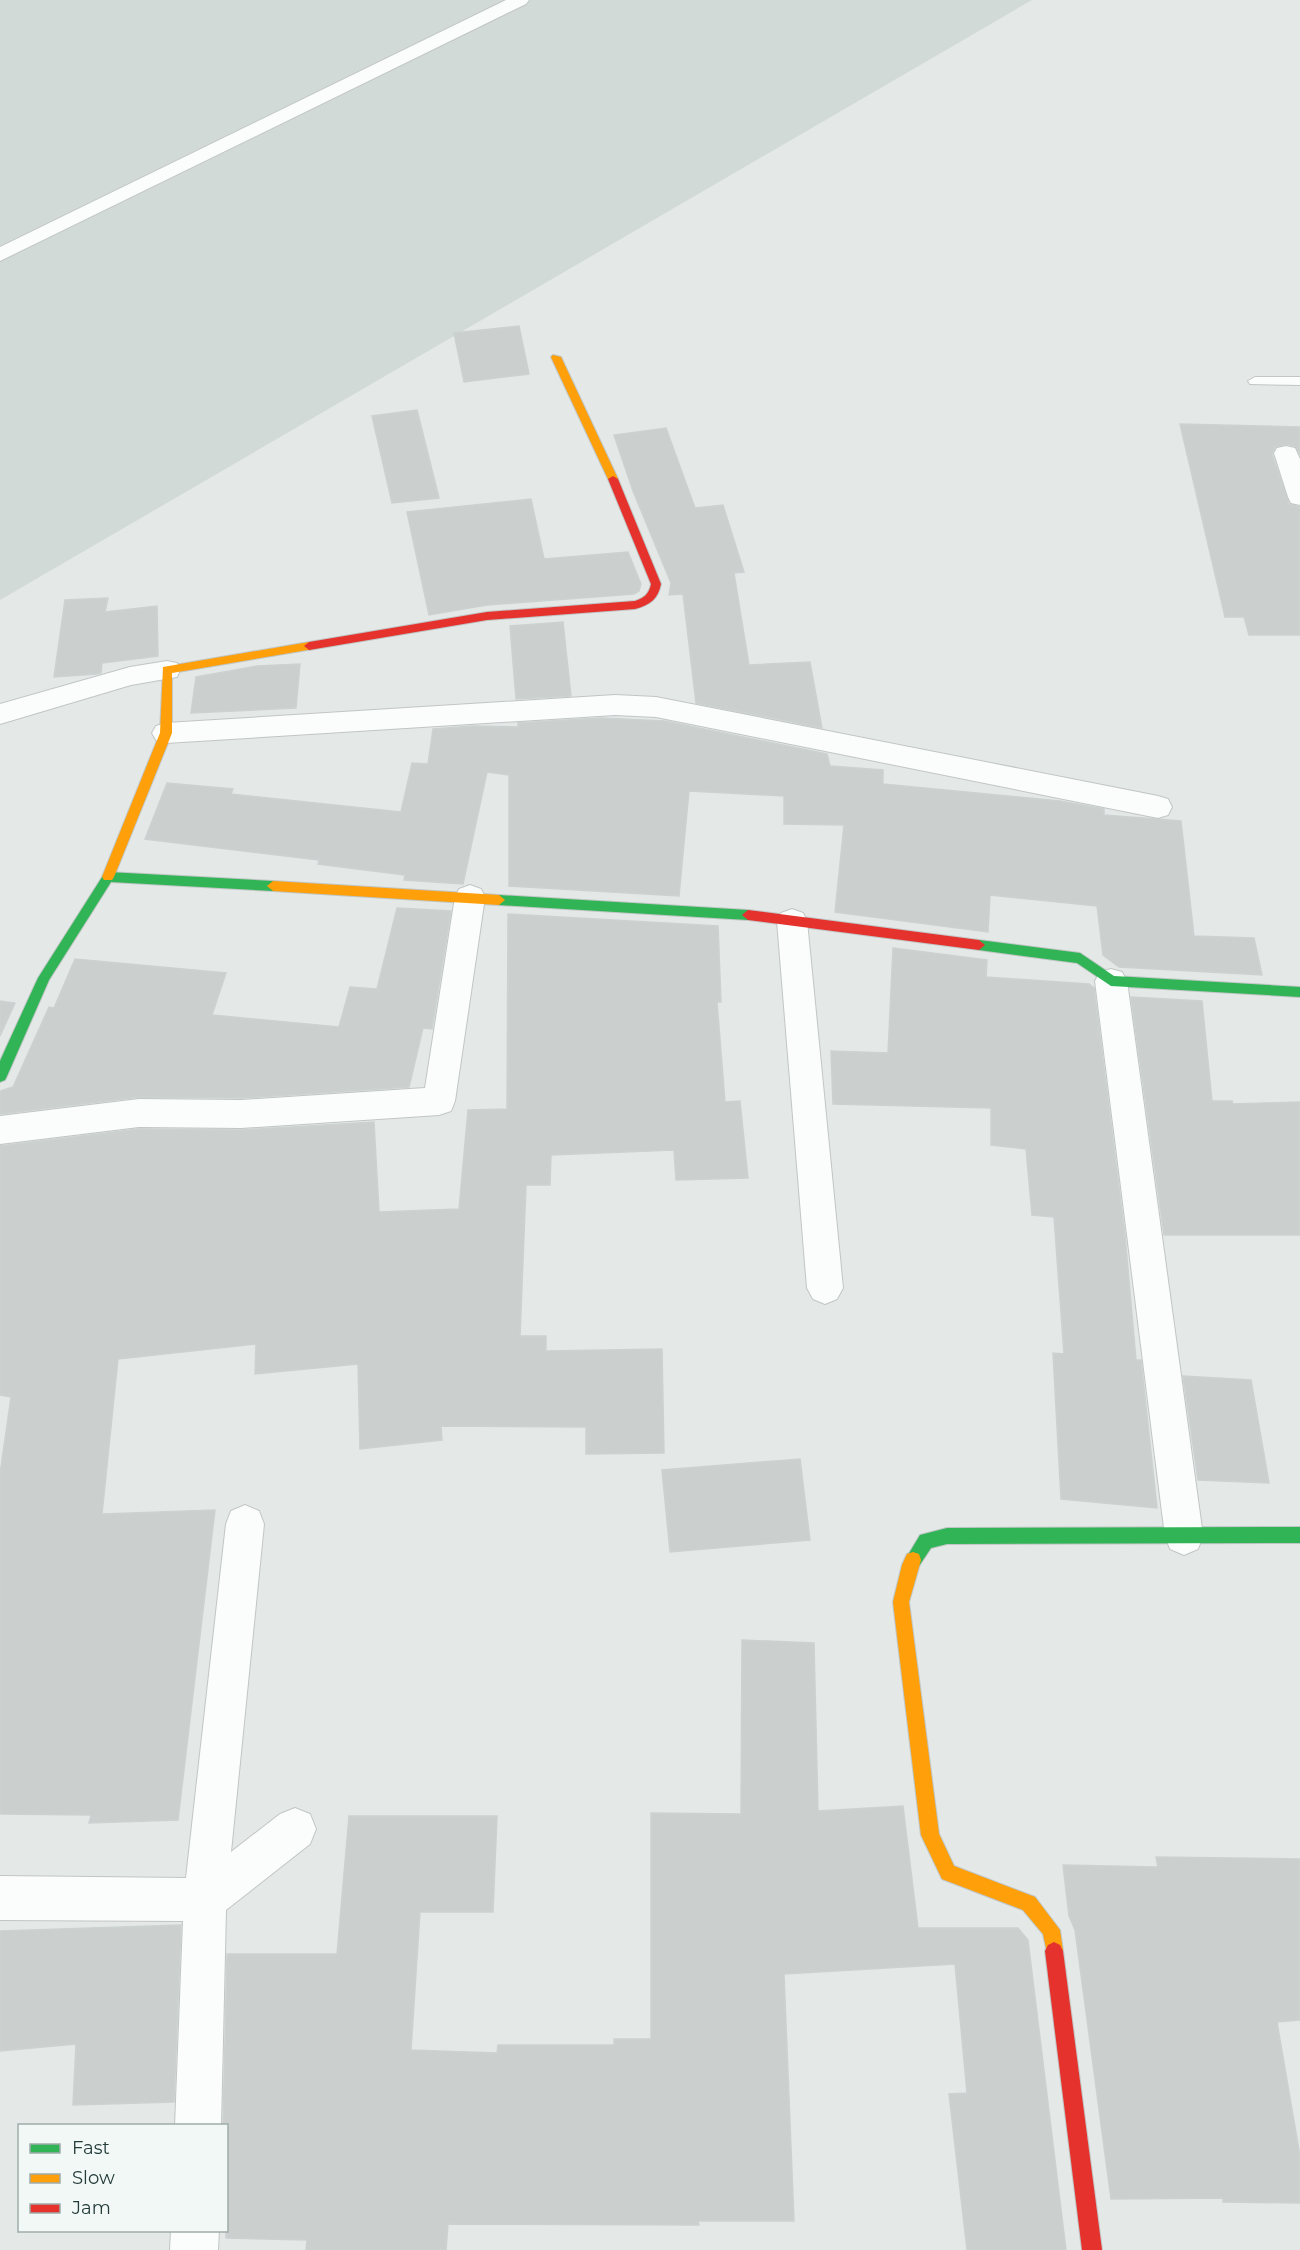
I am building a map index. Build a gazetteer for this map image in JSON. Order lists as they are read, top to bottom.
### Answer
{
  "legend": ["Fast", "Slow", "Jam"]
}
